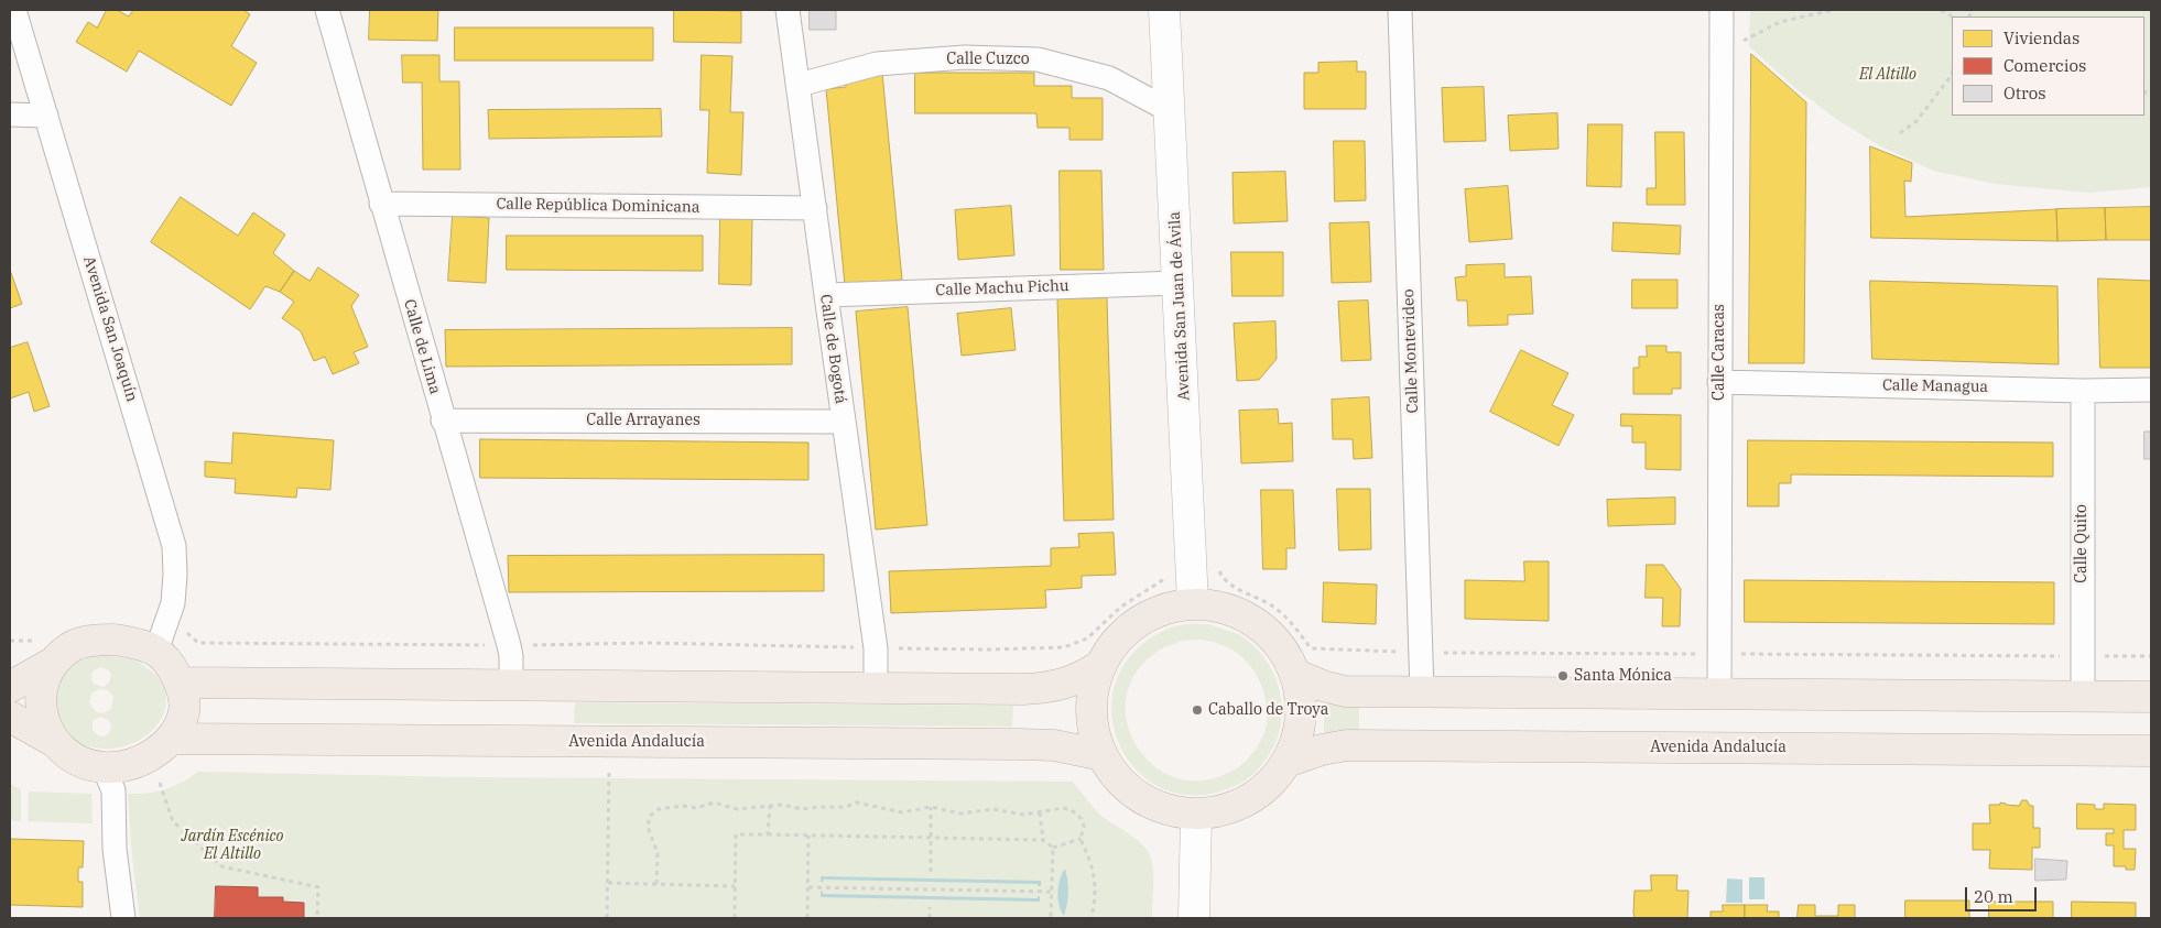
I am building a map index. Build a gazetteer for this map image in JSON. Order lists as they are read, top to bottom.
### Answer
{
  "streets": {
    "main road": ["Avenida Andalucía"],
    "street": [
      "Calle Cuzco",
      "Calle República Dominicana",
      "Calle Machu Pichu",
      "Avenida San Juan de Ávila",
      "Avenida San Joaquín",
      "Calle de Lima",
      "Calle de Bogotá",
      "Calle Montevideo",
      "Calle Caracas",
      "Calle Managua",
      "Calle Arrayanes",
      "Calle Quito"
    ]
  },
  "crossings": [
    ["Calle Cuzco", "Avenida San Juan de Ávila"],
    ["Calle Cuzco", "Calle de Bogotá"],
    ["Calle República Dominicana", "Calle de Lima"],
    ["Calle República Dominicana", "Calle de Bogotá"],
    ["Calle Machu Pichu", "Avenida San Juan de Ávila"],
    ["Calle Machu Pichu", "Calle de Bogotá"],
    ["Avenida San Joaquín", "Avenida Andalucía"],
    ["Calle de Lima", "Calle Arrayanes"],
    ["Calle de Bogotá", "Calle Arrayanes"],
    ["Calle Caracas", "Calle Managua"],
    ["Calle Managua", "Calle Quito"]
  ],
  "parks": ["El Altillo", "Jardín Escénico El Altillo"],
  "places": ["Santa Mónica", "Caballo de Troya"],
  "legend": ["Viviendas", "Comercios", "Otros"],
  "scale_bar": "20 m"
}
